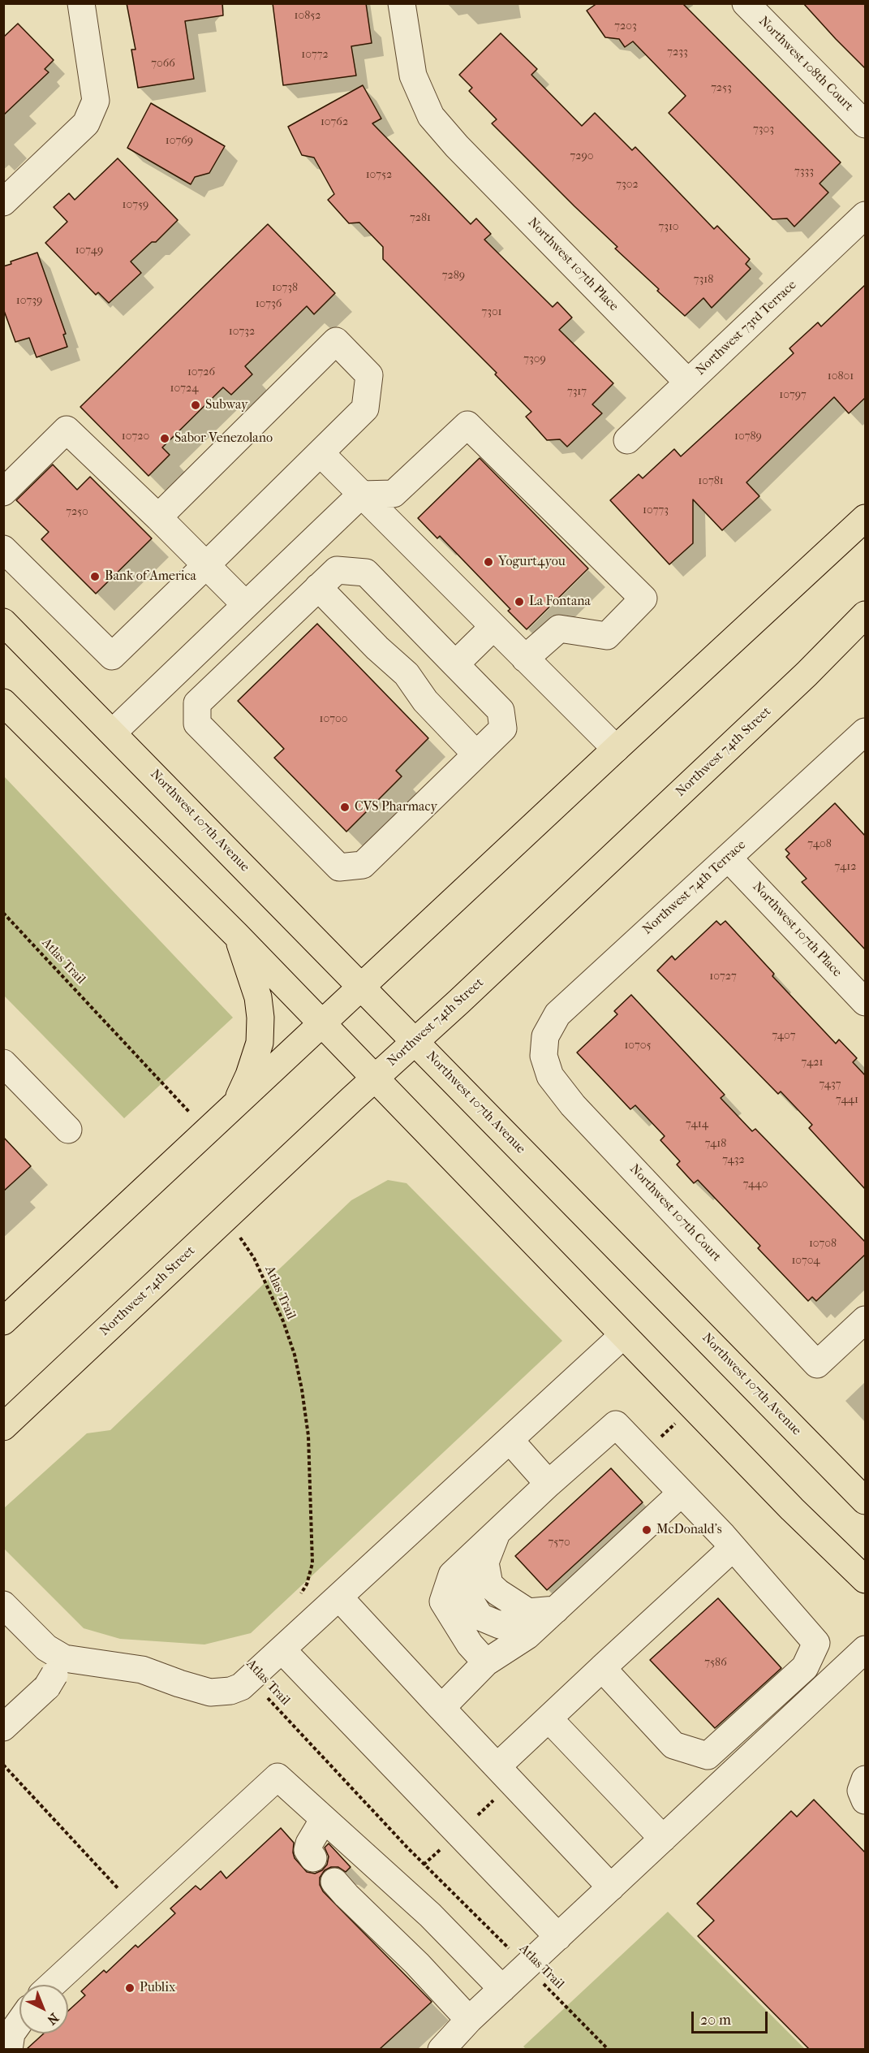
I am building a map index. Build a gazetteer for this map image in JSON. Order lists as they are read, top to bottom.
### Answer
{
  "streets": {
    "main road": ["Northwest 74th Street", "Northwest 107th Avenue"],
    "street": [
      "Northwest 108th Court",
      "Northwest 107th Place",
      "Northwest 73rd Terrace",
      "Northwest 74th Terrace",
      "Northwest 107th Court"
    ],
    "path": ["Atlas Trail"]
  },
  "crossings": [
    ["Northwest 107th Place", "Northwest 73rd Terrace"],
    ["Northwest 107th Place", "Northwest 74th Terrace"],
    ["Northwest 74th Street", "Northwest 107th Avenue"],
    ["Northwest 74th Street", "Atlas Trail"],
    ["Northwest 74th Terrace", "Northwest 107th Court"]
  ],
  "places": [
    "Subway",
    "Sabor Venezolano",
    "Yogurt4you",
    "Bank of America",
    "La Fontana",
    "CVS Pharmacy",
    "McDonald's",
    "Publix"
  ],
  "house_numbers": [
    "10852",
    "7203",
    "7233",
    "10772",
    "7066",
    "7253",
    "10762",
    "7303",
    "10769",
    "7290",
    "7333",
    "10752",
    "7302",
    "10759",
    "7281",
    "7310",
    "10749",
    "7289",
    "7318",
    "10738",
    "10739",
    "10736",
    "7301",
    "10732",
    "7309",
    "10726",
    "10801",
    "10724",
    "7317",
    "10797",
    "10720",
    "10789",
    "10781",
    "10773",
    "7250",
    "10700",
    "7408",
    "7412",
    "10727",
    "7407",
    "10705",
    "7421",
    "7437",
    "7441",
    "7414",
    "7418",
    "7432",
    "7440",
    "10708",
    "10704",
    "7570",
    "7586"
  ],
  "scale_bar": "20 m",
  "north": "bottom right"
}
